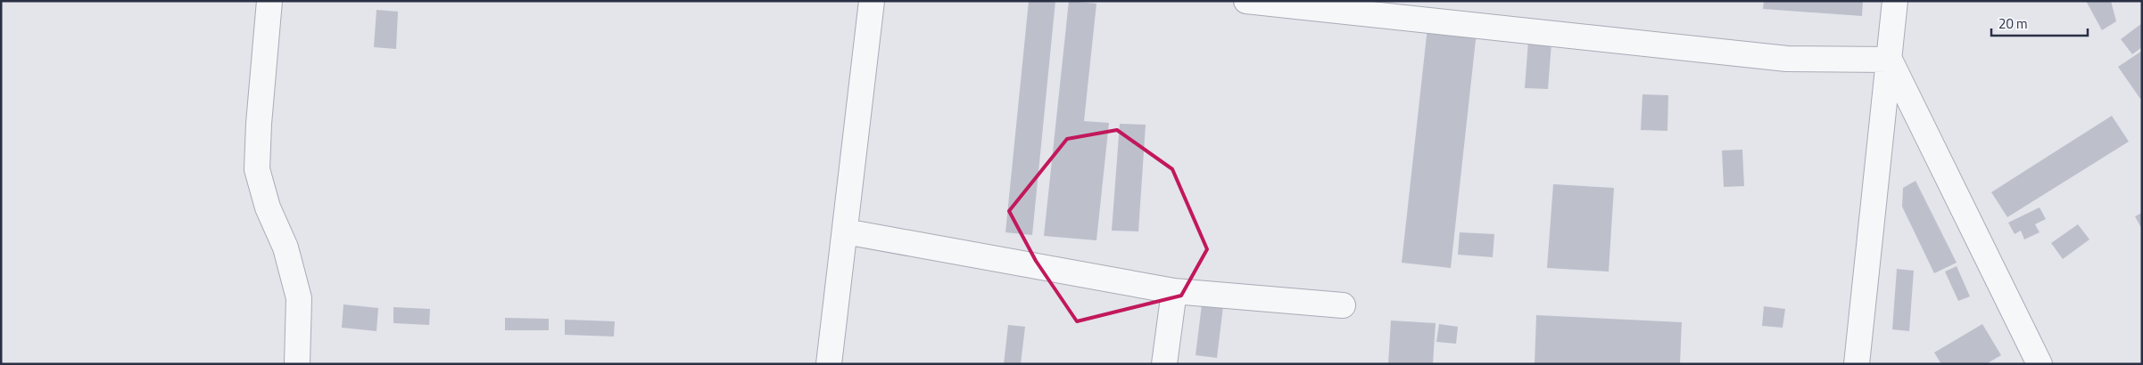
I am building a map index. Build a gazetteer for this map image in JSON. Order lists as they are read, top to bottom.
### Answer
{
  "scale_bar": "20 m"
}
